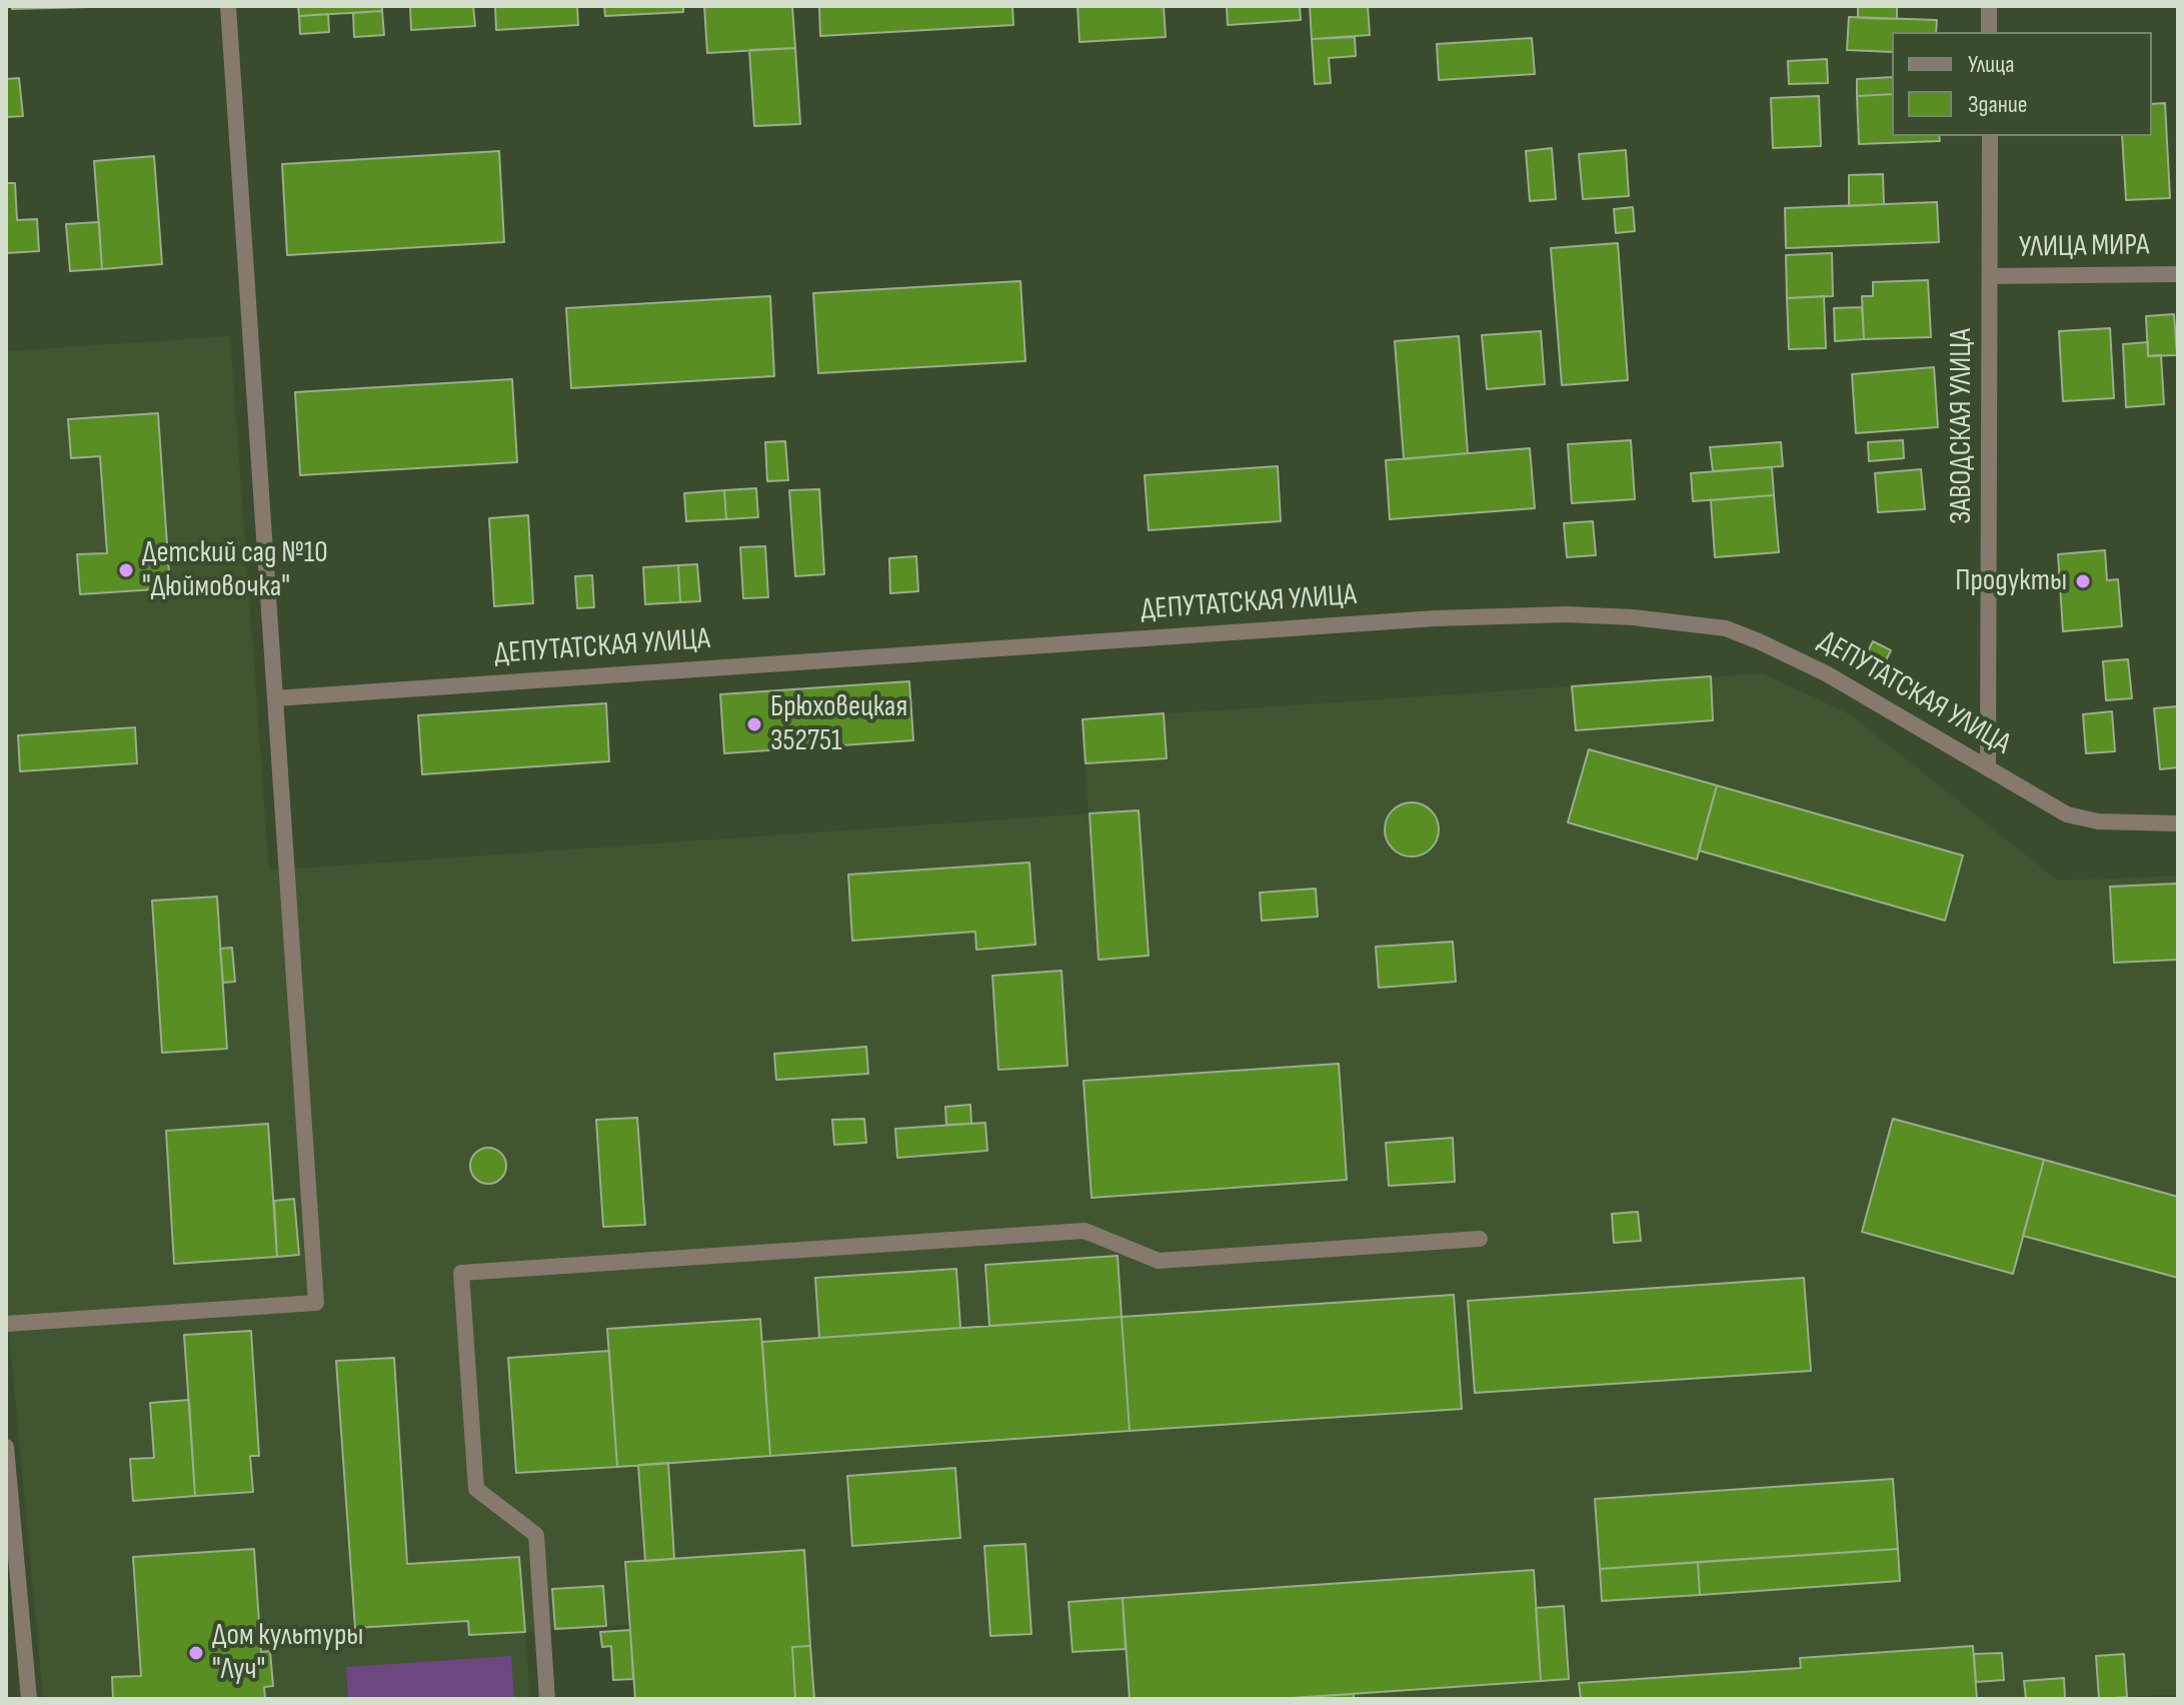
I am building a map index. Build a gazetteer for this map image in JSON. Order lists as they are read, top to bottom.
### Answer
{
  "streets": {
    "street": ["УЛИЦА МИРА", "ЗАВОДСКАЯ УЛИЦА", "ДЕПУТАТСКАЯ УЛИЦА"]
  },
  "crossings": [
    ["УЛИЦА МИРА", "ЗАВОДСКАЯ УЛИЦА"],
    ["ЗАВОДСКАЯ УЛИЦА", "ДЕПУТАТСКАЯ УЛИЦА"]
  ],
  "places": [
    "Детский сад №10 \"Дюймовочка\"",
    "Продукты",
    "Брюховецкая 352751",
    "Дом культуры \"Луч\""
  ],
  "legend": ["Улица", "Здание"]
}
